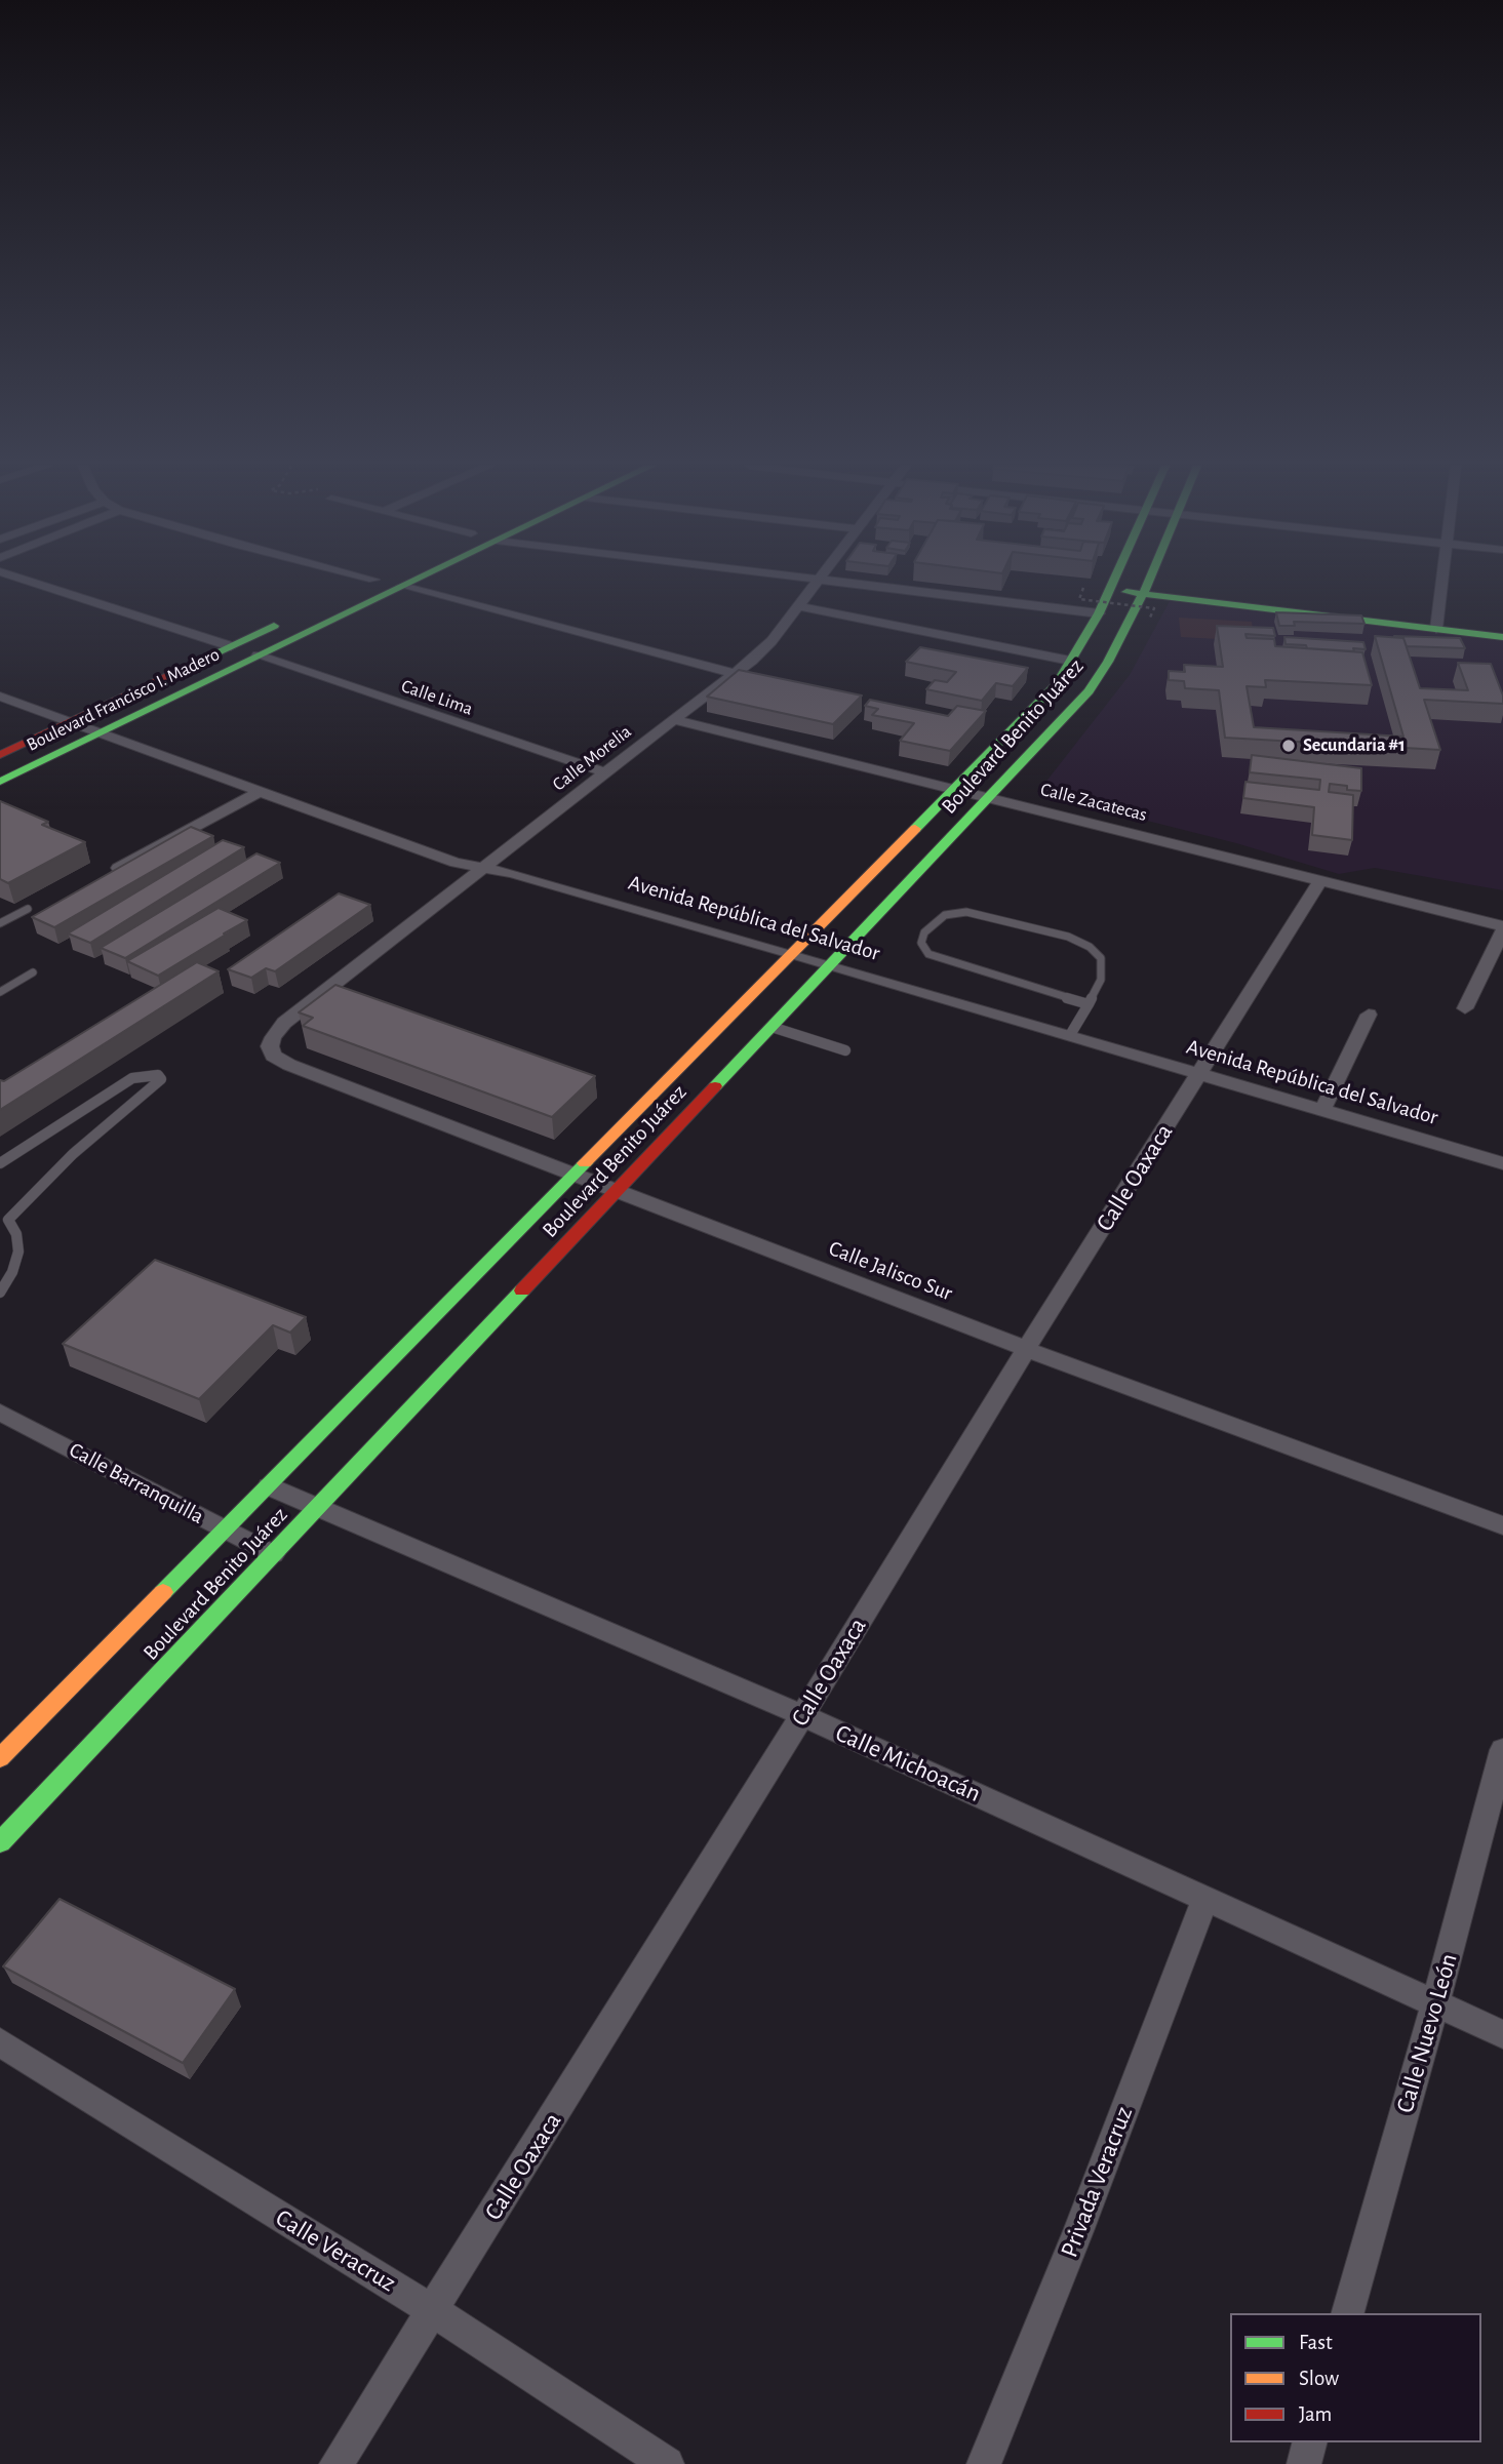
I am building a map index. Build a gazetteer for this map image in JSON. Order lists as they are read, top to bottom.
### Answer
{
  "streets": {
    "main road": ["Boulevard Francisco I. Madero", "Boulevard Benito Juárez"],
    "street": [
      "Calle Lima",
      "Calle Morelia",
      "Calle Zacatecas",
      "Avenida República del Salvador",
      "Calle Oaxaca",
      "Calle Jalisco Sur",
      "Calle Barranquilla",
      "Calle Michoacán",
      "Calle Nuevo León",
      "Privada Veracruz",
      "Calle Veracruz"
    ]
  },
  "crossings": [
    ["Calle Lima", "Boulevard Francisco I. Madero"],
    ["Calle Lima", "Calle Morelia"],
    ["Boulevard Francisco I. Madero", "Avenida República del Salvador"],
    ["Boulevard Benito Juárez", "Calle Zacatecas"],
    ["Boulevard Benito Juárez", "Avenida República del Salvador"],
    ["Boulevard Benito Juárez", "Calle Jalisco Sur"],
    ["Boulevard Benito Juárez", "Calle Barranquilla"],
    ["Boulevard Benito Juárez", "Calle Michoacán"],
    ["Calle Morelia", "Calle Zacatecas"],
    ["Calle Morelia", "Avenida República del Salvador"],
    ["Calle Morelia", "Calle Jalisco Sur"],
    ["Calle Zacatecas", "Calle Oaxaca"],
    ["Avenida República del Salvador", "Calle Oaxaca"],
    ["Calle Oaxaca", "Calle Jalisco Sur"],
    ["Calle Oaxaca", "Calle Michoacán"],
    ["Calle Oaxaca", "Calle Veracruz"],
    ["Calle Michoacán", "Calle Nuevo León"],
    ["Calle Michoacán", "Privada Veracruz"]
  ],
  "places": ["Secundaria #1"],
  "legend": ["Fast", "Slow", "Jam"]
}
